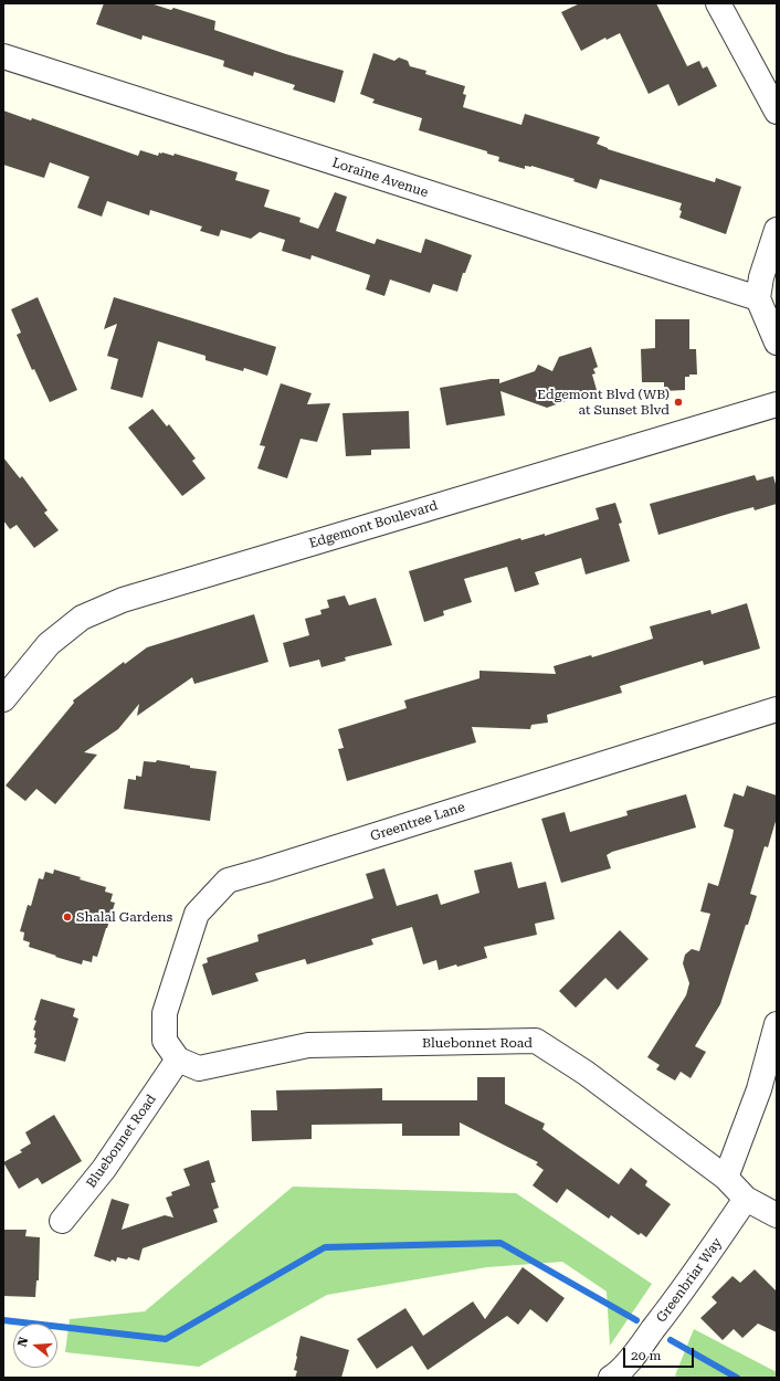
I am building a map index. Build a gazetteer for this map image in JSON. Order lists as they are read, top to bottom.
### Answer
{
  "streets": {
    "street": [
      "Loraine Avenue",
      "Edgemont Boulevard",
      "Greentree Lane",
      "Bluebonnet Road",
      "Greenbriar Way"
    ]
  },
  "crossings": [
    ["Greentree Lane", "Bluebonnet Road"],
    ["Bluebonnet Road", "Greenbriar Way"]
  ],
  "places": ["Edgemont Blvd (WB) at Sunset Blvd", "Shalal Gardens"],
  "scale_bar": "20 m",
  "north": "left"
}
